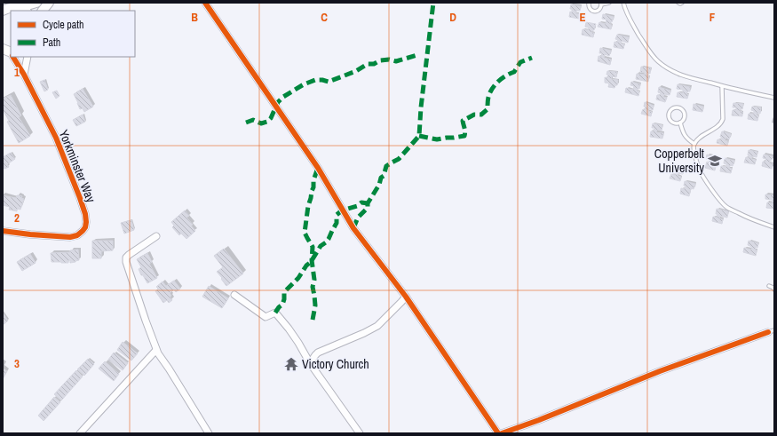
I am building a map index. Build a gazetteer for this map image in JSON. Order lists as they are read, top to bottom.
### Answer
{
  "streets": {
    "street": ["Yorkminster Way"]
  },
  "places": {
    "school or university": ["Copperbelt University"],
    "temple": ["Victory Church"]
  },
  "legend": ["Cycle path", "Path"],
  "grid": {
    "columns": [
      "B",
      "C",
      "D",
      "E",
      "F"
    ],
    "rows": ["1", "2", "3"]
  }
}
